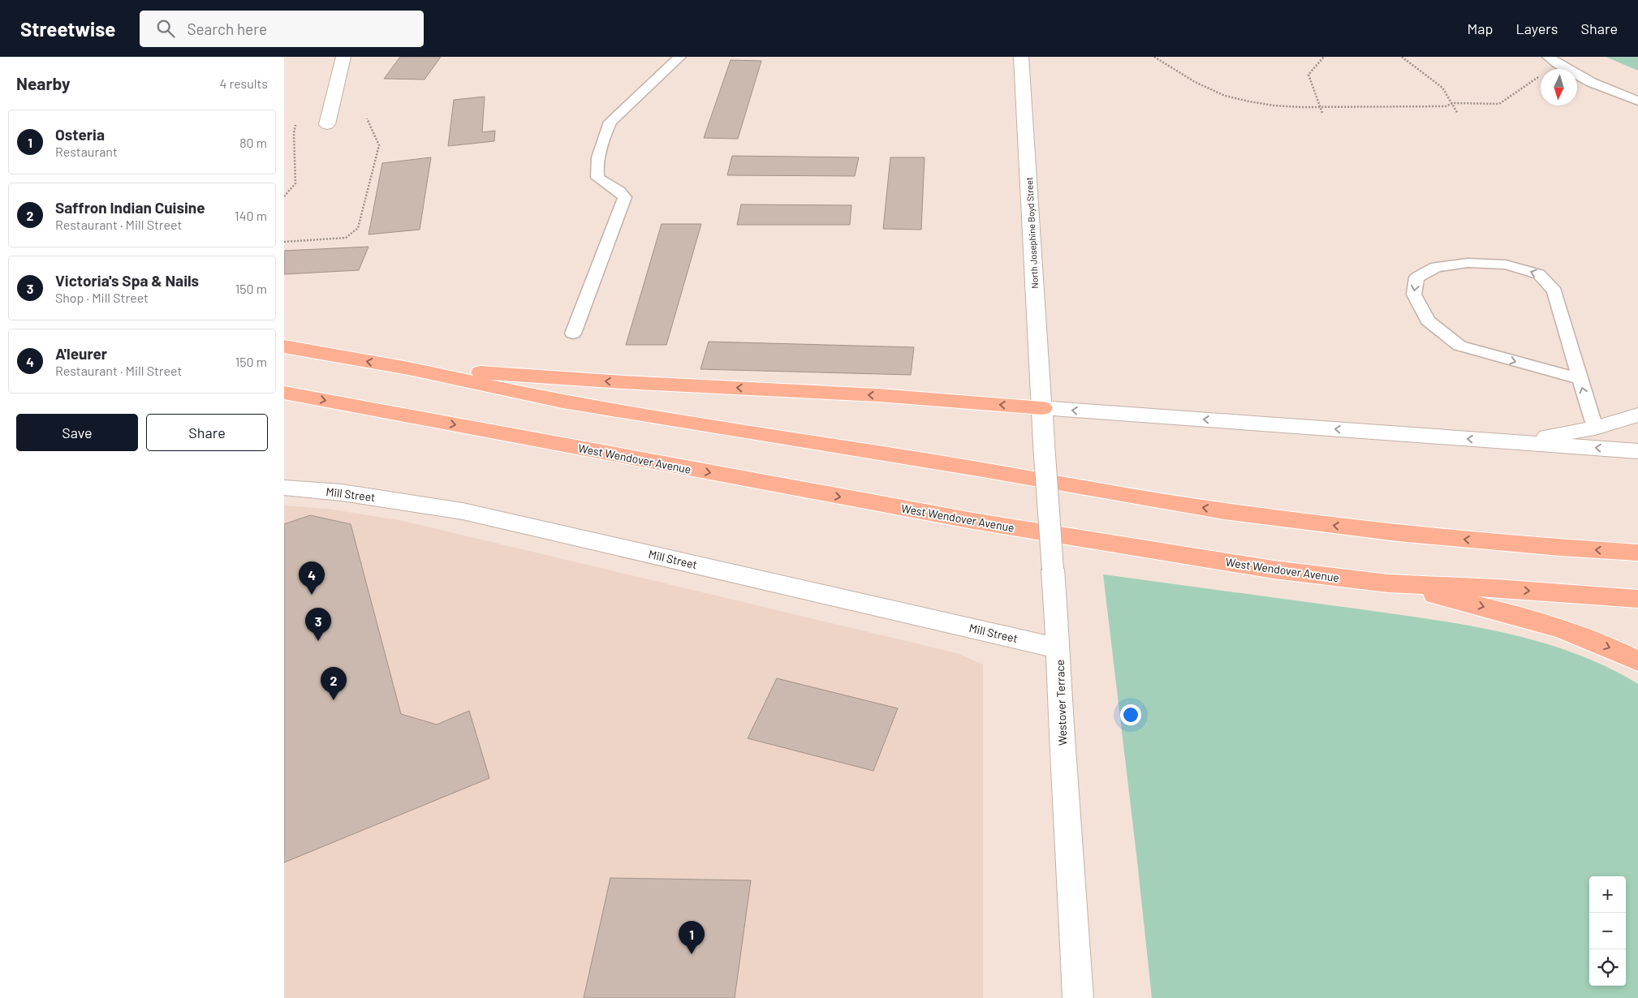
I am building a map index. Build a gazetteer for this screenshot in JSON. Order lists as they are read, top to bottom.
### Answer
{
  "streets": {
    "highway": ["West Wendover Avenue"],
    "main road": ["North Josephine Boyd Street", "Mill Street", "Westover Terrace"]
  },
  "crossings": [
    ["North Josephine Boyd Street", "Westover Terrace"],
    ["Mill Street", "Westover Terrace"]
  ],
  "north": "bottom",
  "page": {
    "header": "Streetwise",
    "search": "Search here",
    "nav": ["Map", "Layers", "Share"],
    "heading": ["Nearby", "4 results"],
    "list": [
      {
        "mark": "1",
        "name": "Osteria",
        "note": "Restaurant",
        "value": "80 m"
      },
      {
        "mark": "2",
        "name": "Saffron Indian Cuisine",
        "note": "Restaurant · Mill Street",
        "value": "140 m"
      },
      {
        "mark": "3",
        "name": "Victoria's Spa & Nails",
        "note": "Shop · Mill Street",
        "value": "150 m"
      },
      {
        "mark": "4",
        "name": "A'leurer",
        "note": "Restaurant · Mill Street",
        "value": "150 m"
      }
    ],
    "buttons": ["Save", "Share"],
    "pins": [
      "4",
      "3",
      "2",
      "1"
    ],
    "map_buttons": ["+", "−"]
  }
}
